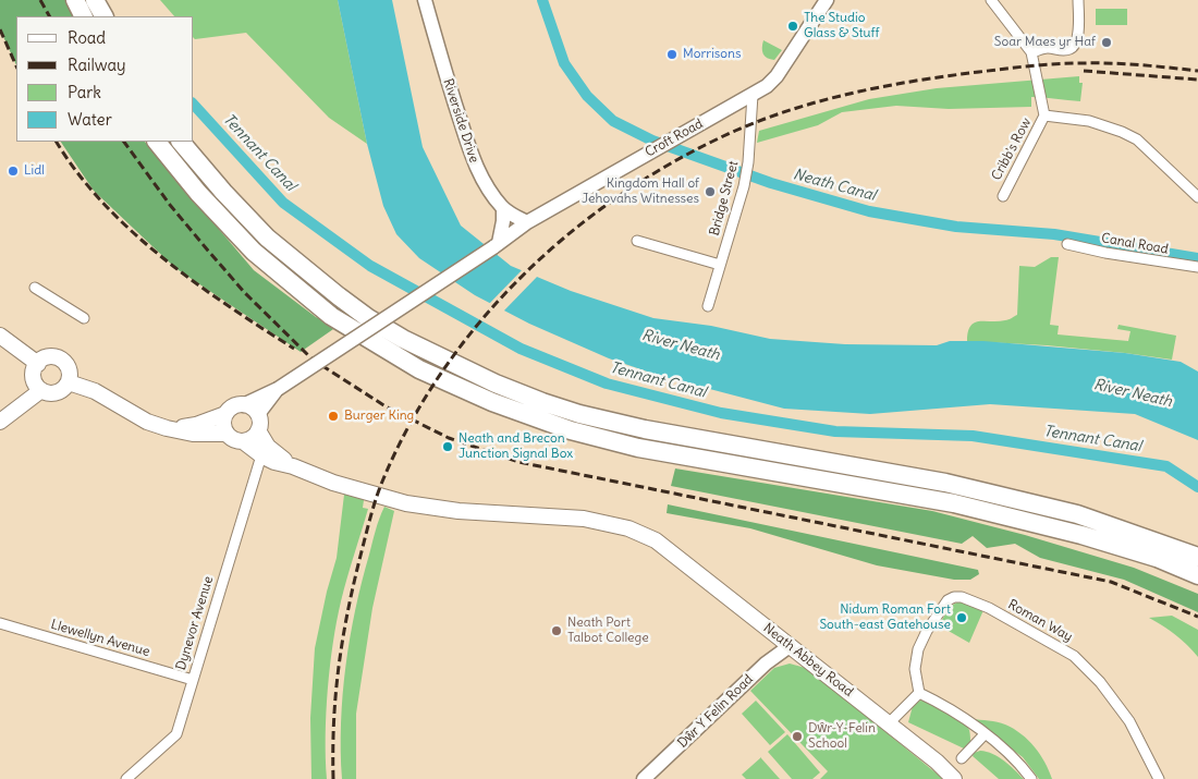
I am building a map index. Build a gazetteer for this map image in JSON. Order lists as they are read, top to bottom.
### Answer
{
  "streets": {
    "main road": [
      "Riverside Drive",
      "Croft Road",
      "Neath Abbey Road",
      "Dŵr Y Felin Road"
    ],
    "street": [
      "Cribb's Row",
      "Bridge Street",
      "Canal Road",
      "Roman Way",
      "Dynevor Avenue",
      "Llewellyn Avenue"
    ]
  },
  "crossings": [
    ["Riverside Drive", "Croft Road"],
    ["Croft Road", "Bridge Street"],
    ["Dynevor Avenue", "Llewellyn Avenue"],
    ["Neath Abbey Road", "Dŵr Y Felin Road"]
  ],
  "water": ["Tennant Canal", "Neath Canal", "River Neath"],
  "places": [
    "The Studio Glass & Stuff",
    "Soar Maes yr Haf",
    "Morrisons",
    "Lidl",
    "Kingdom Hall of Jehovahs Witnesses",
    "Burger King",
    "Neath and Brecon Junction Signal Box",
    "Nidum Roman Fort South-east Gatehouse",
    "Neath Port Talbot College",
    "Dŵr-Y-Felin School"
  ],
  "legend": [
    "Road",
    "Railway",
    "Park",
    "Water"
  ]
}
